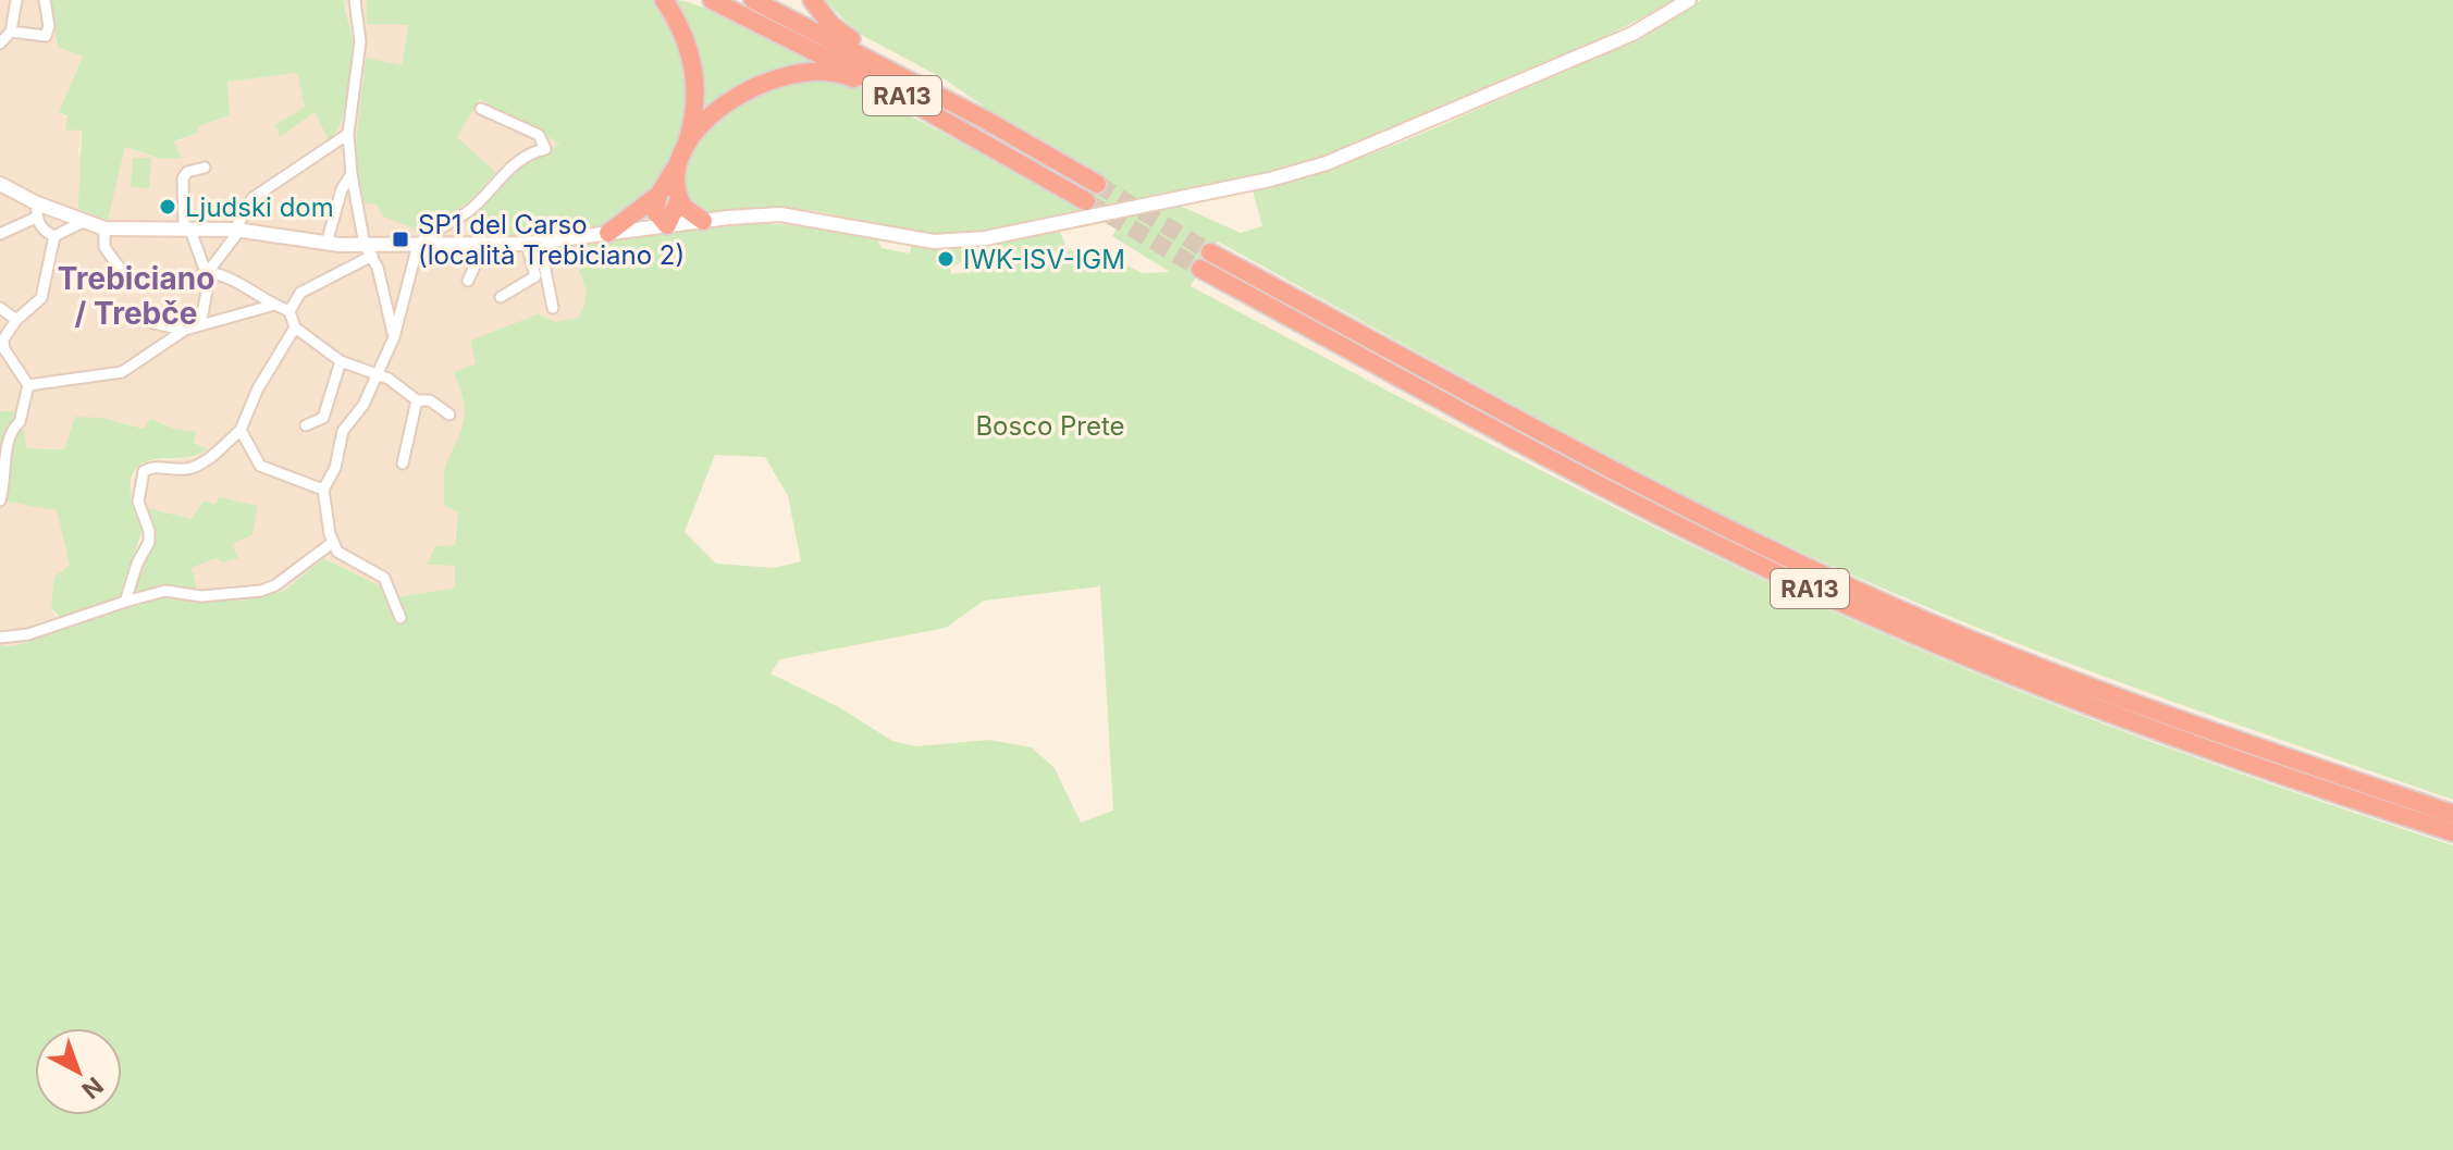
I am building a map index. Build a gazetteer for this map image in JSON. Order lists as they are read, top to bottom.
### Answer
{
  "streets": {
    "highway": ["RA13"]
  },
  "districts": ["Trebiciano / Trebče"],
  "parks": ["Bosco Prete"],
  "places": {
    "other": ["Ljudski dom", "IWK-ISV-IGM"],
    "transit": ["SP1 del Carso (località Trebiciano 2)"]
  },
  "north": "bottom right"
}
